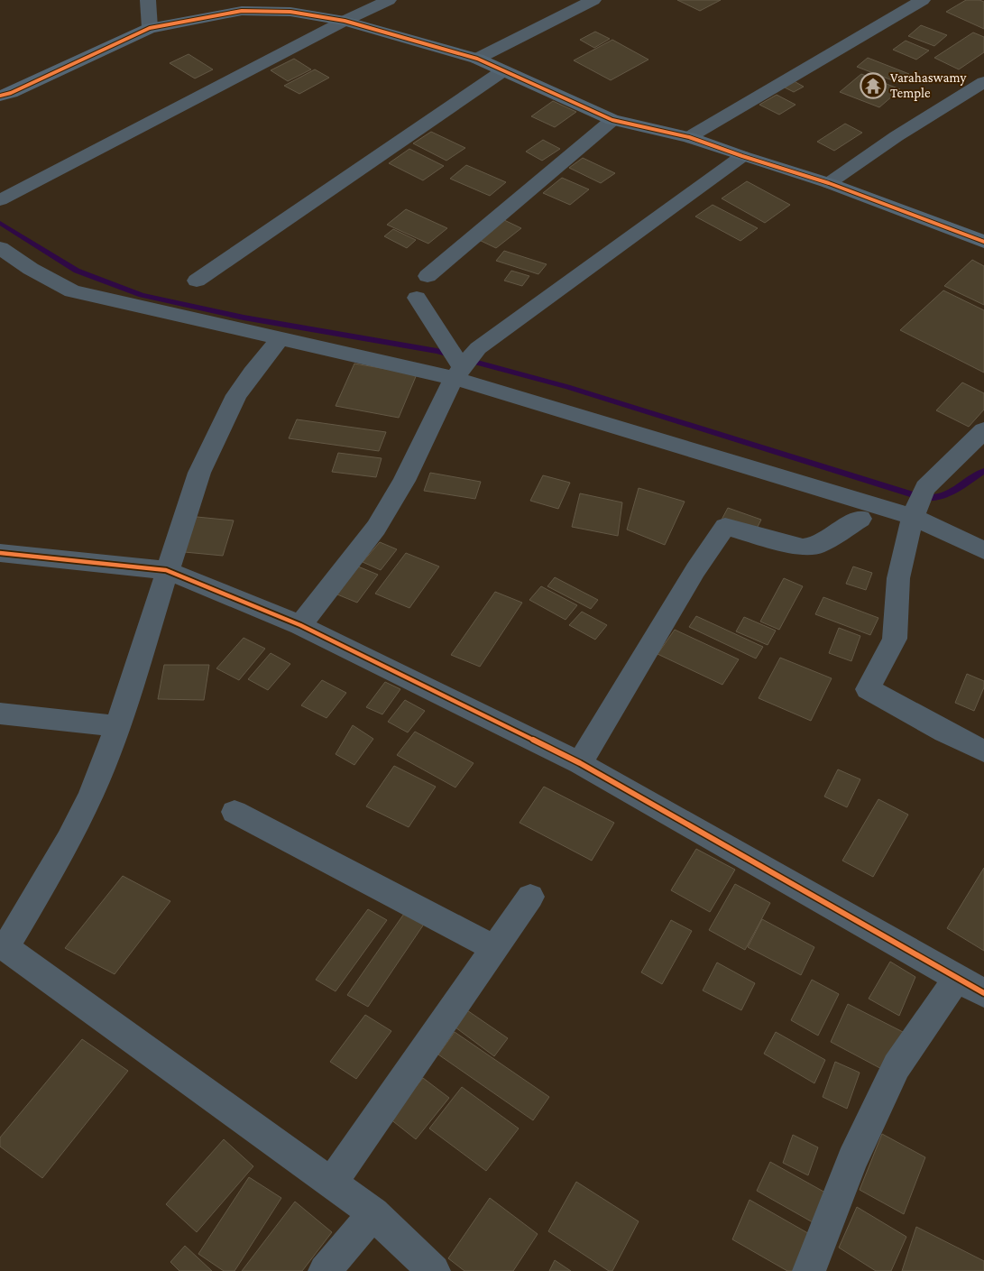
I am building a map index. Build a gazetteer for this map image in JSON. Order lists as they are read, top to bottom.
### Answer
{
  "places": {
    "temple": ["Varahaswamy Temple"]
  }
}
